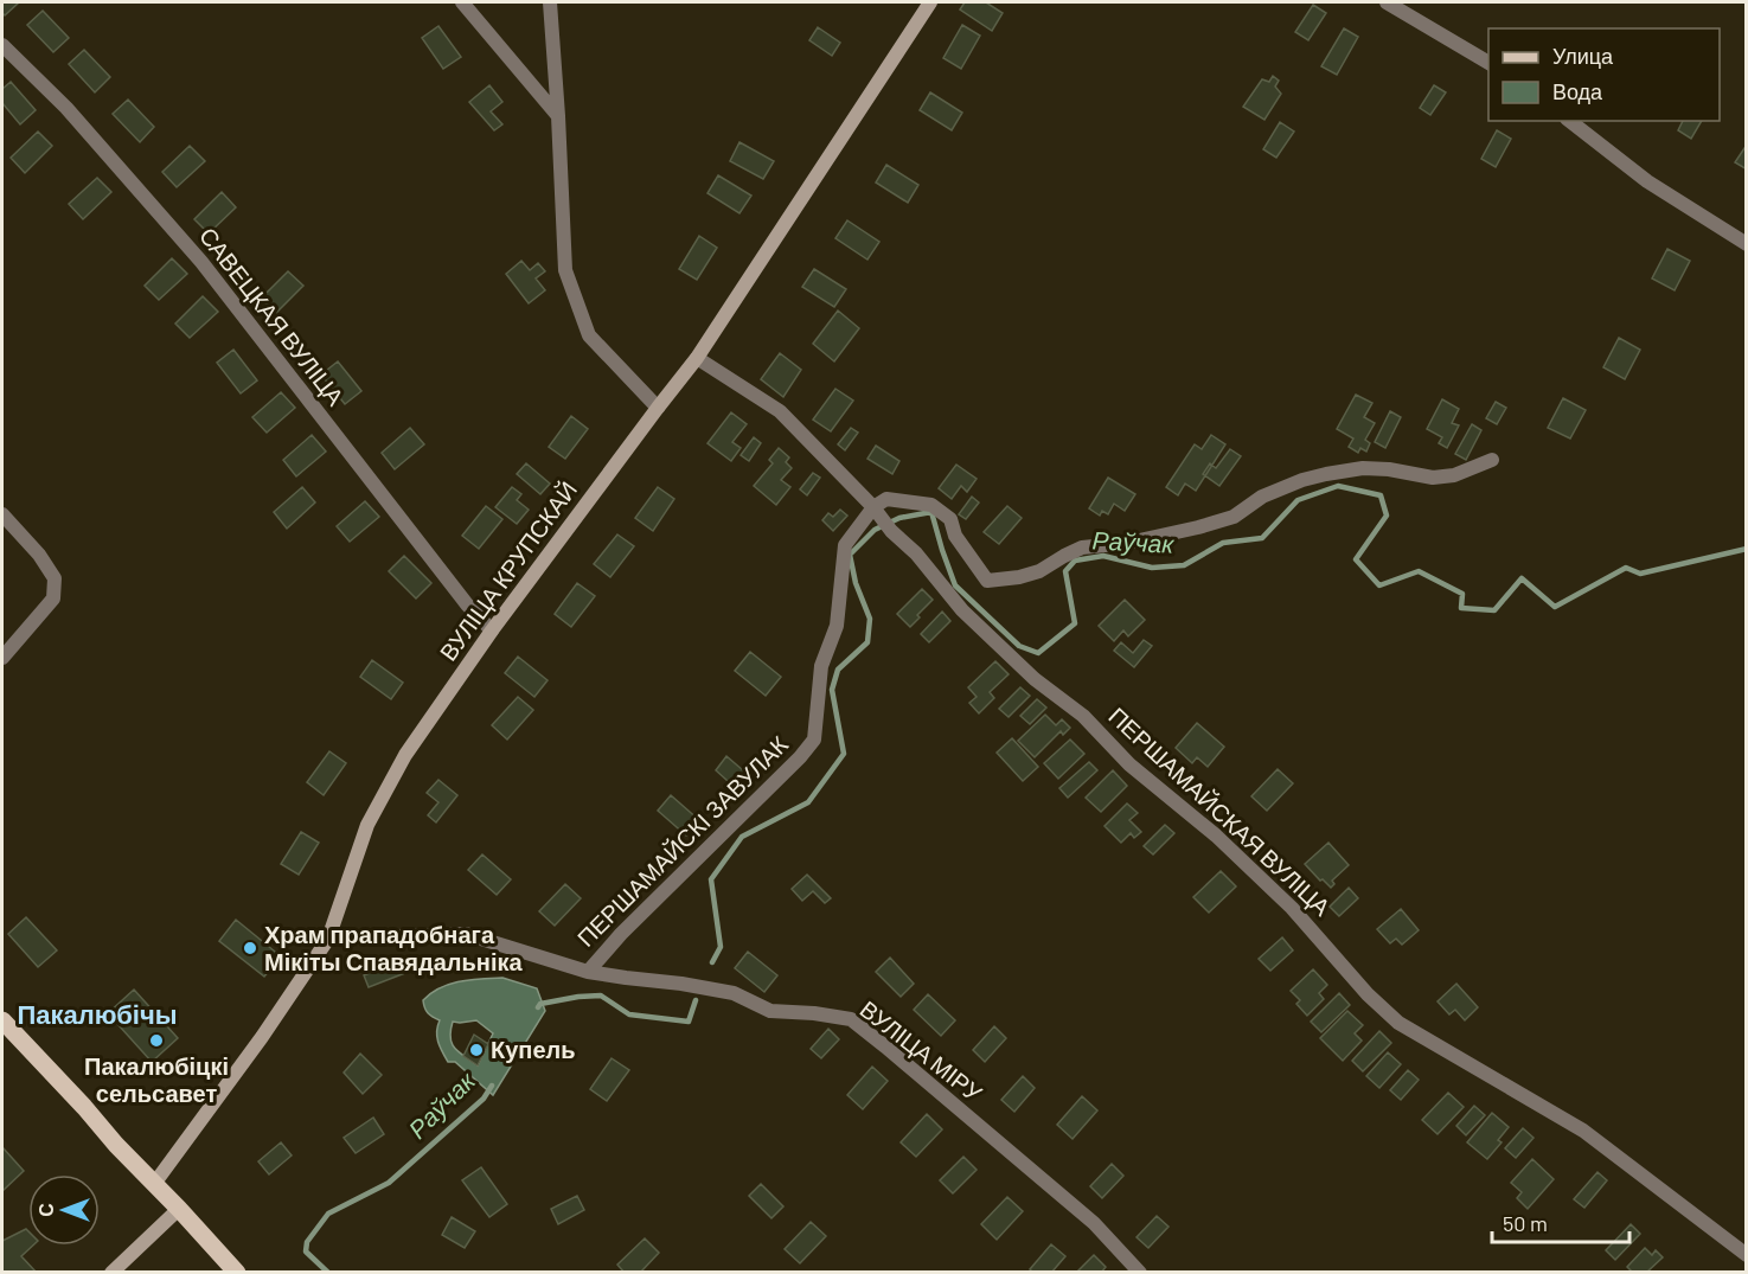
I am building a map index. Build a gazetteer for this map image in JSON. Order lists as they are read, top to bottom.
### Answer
{
  "streets": {
    "street": [
      "САВЕЦКАЯ ВУЛІЦА",
      "ВУЛІЦА КРУПСКАЙ",
      "ПЕРШАМАЙСКАЯ ВУЛІЦА",
      "ПЕРШАМАЙСКІ ЗАВУЛАК",
      "ВУЛІЦА МІРУ"
    ]
  },
  "crossings": [
    ["САВЕЦКАЯ ВУЛІЦА", "ВУЛІЦА КРУПСКАЙ"],
    ["ВУЛІЦА КРУПСКАЙ", "ПЕРШАМАЙСКАЯ ВУЛІЦА"],
    ["ВУЛІЦА КРУПСКАЙ", "ВУЛІЦА МІРУ"],
    ["ПЕРШАМАЙСКАЯ ВУЛІЦА", "ПЕРШАМАЙСКІ ЗАВУЛАК"],
    ["ПЕРШАМАЙСКІ ЗАВУЛАК", "ВУЛІЦА МІРУ"]
  ],
  "districts": ["Пакалюбічы"],
  "water": ["Раўчак"],
  "places": ["Храм прападобнага Мікіты Спавядальніка", "Пакалюбіцкі сельсавет", "Купель"],
  "legend": ["Улица", "Вода"],
  "scale_bar": "50 m",
  "north": "left"
}
